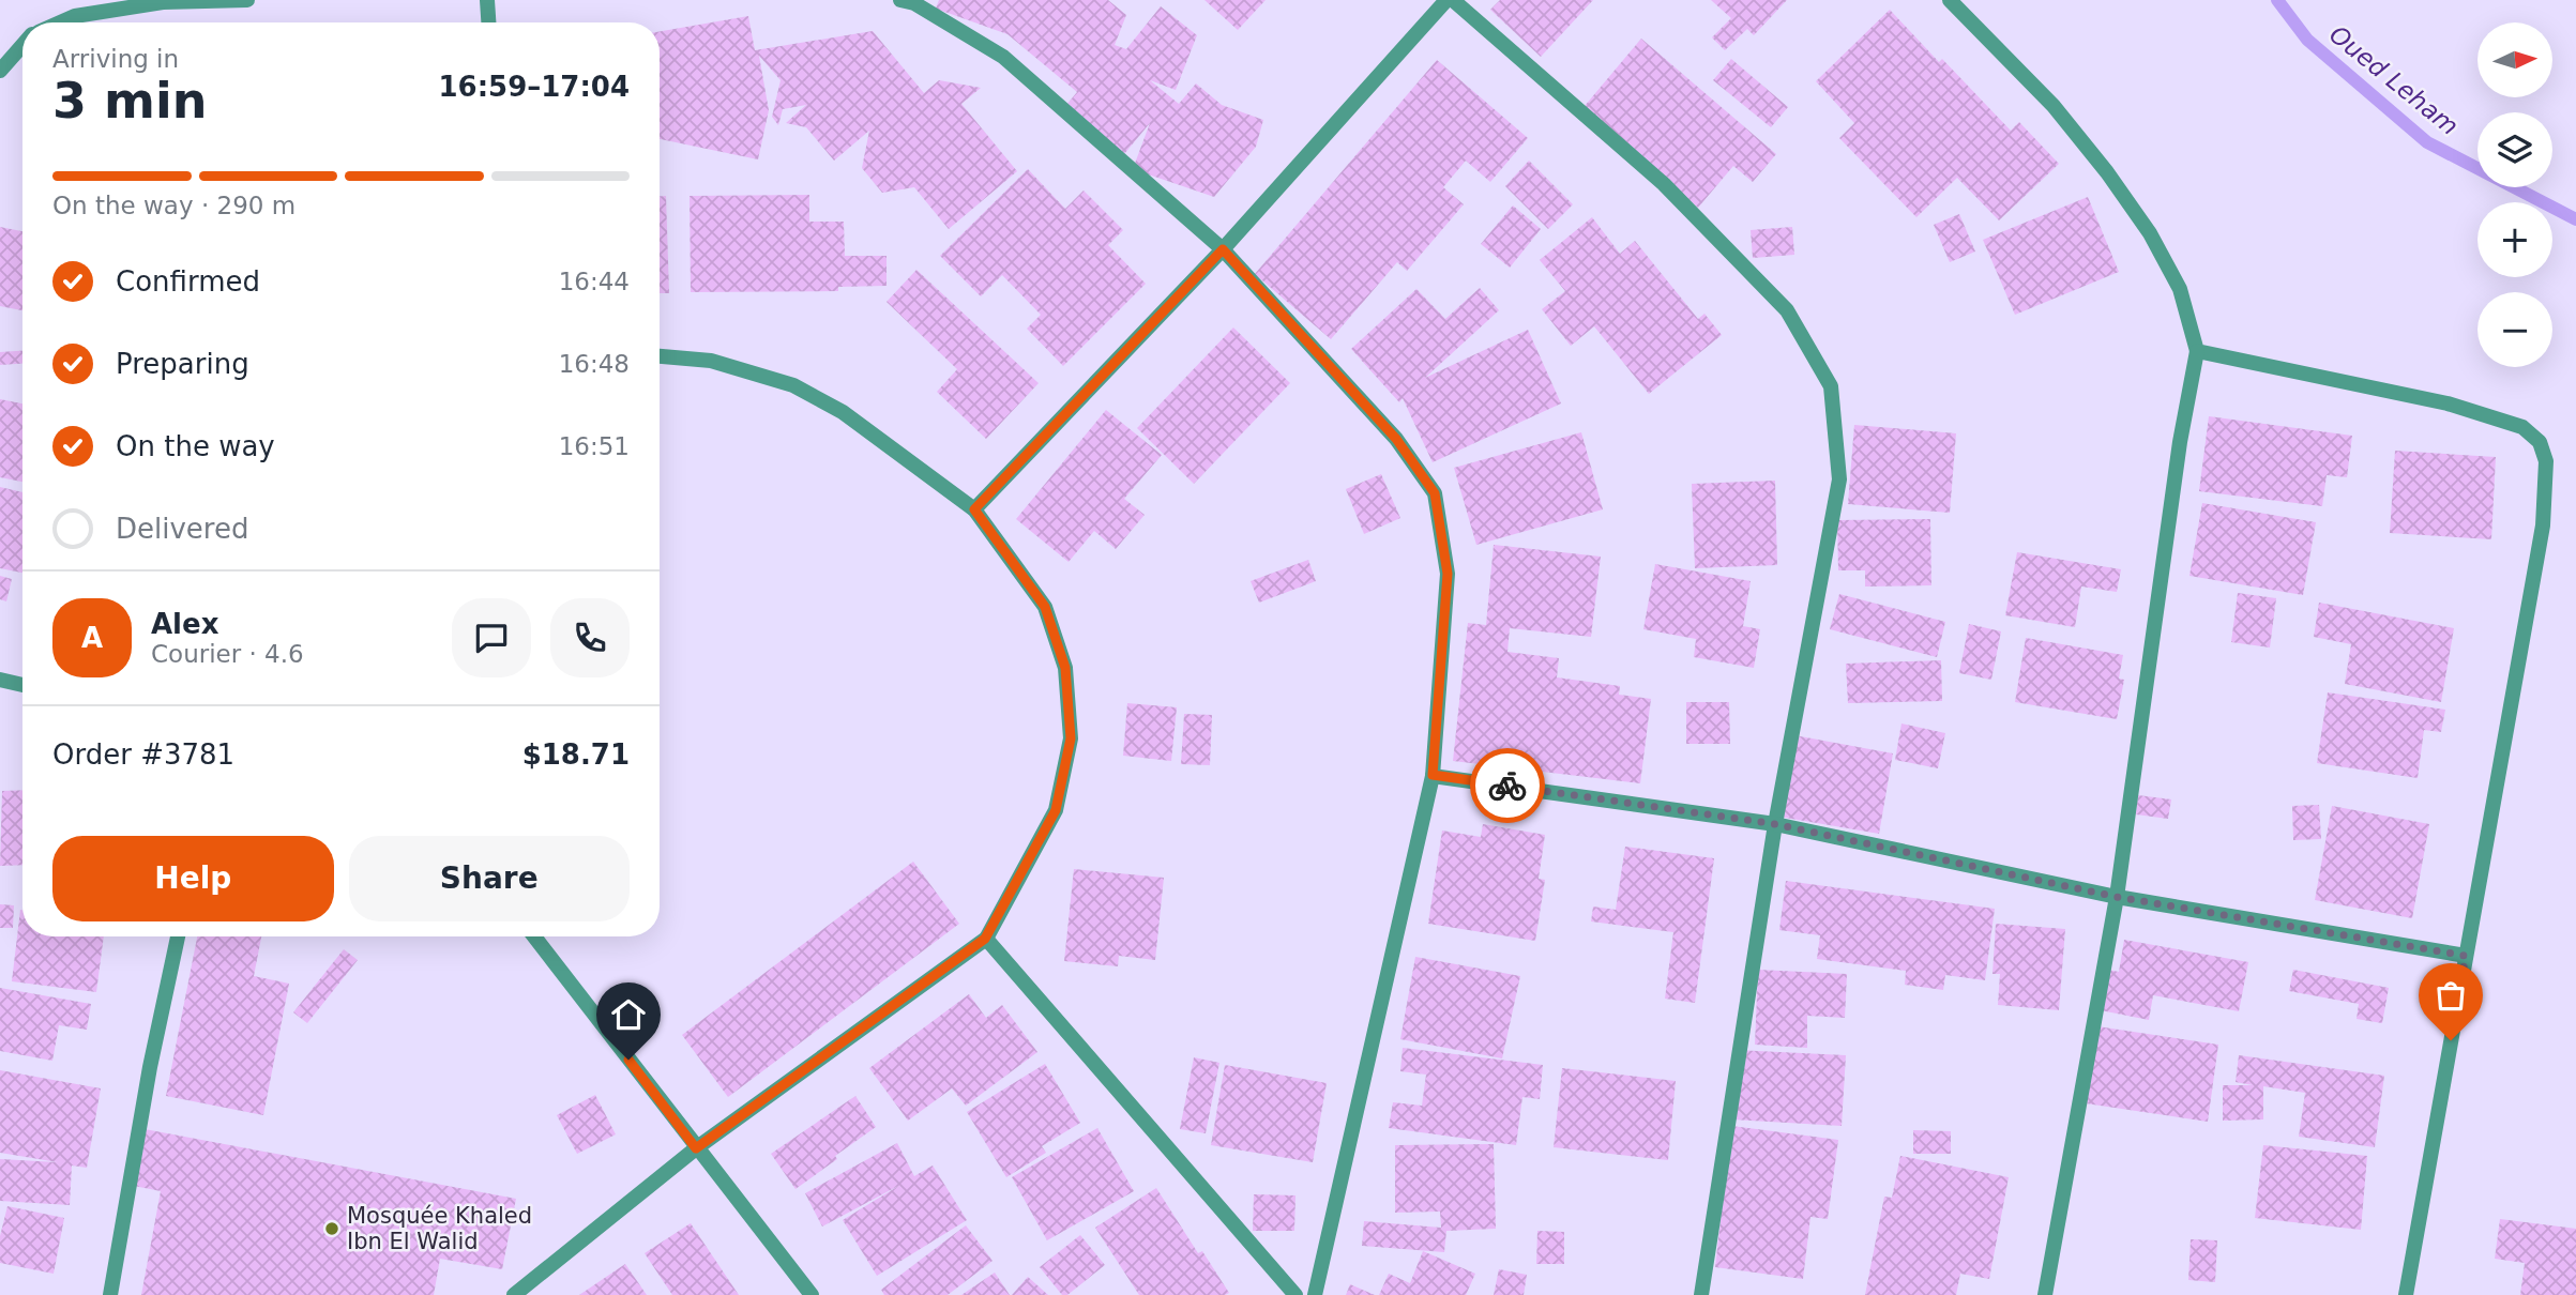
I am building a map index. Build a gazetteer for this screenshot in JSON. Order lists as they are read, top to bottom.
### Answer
{
  "water": ["Oued Leham"],
  "places": ["Mosquée Khaled Ibn El Walid"],
  "north": "right",
  "page": {
    "map_buttons": ["+", "−"],
    "heading": ["3 min", "Arriving in", "16:59–17:04"],
    "panel": [
      "Alex",
      "Courier · 4.6",
      "Order #3781",
      "$18.71"
    ],
    "bar": "On the way · 290 m",
    "list": [
      ["Confirmed", "16:44"],
      ["Preparing", "16:48"],
      ["On the way", "16:51"],
      "Delivered"
    ],
    "round": "A",
    "buttons": ["Help", "Share"]
  }
}
